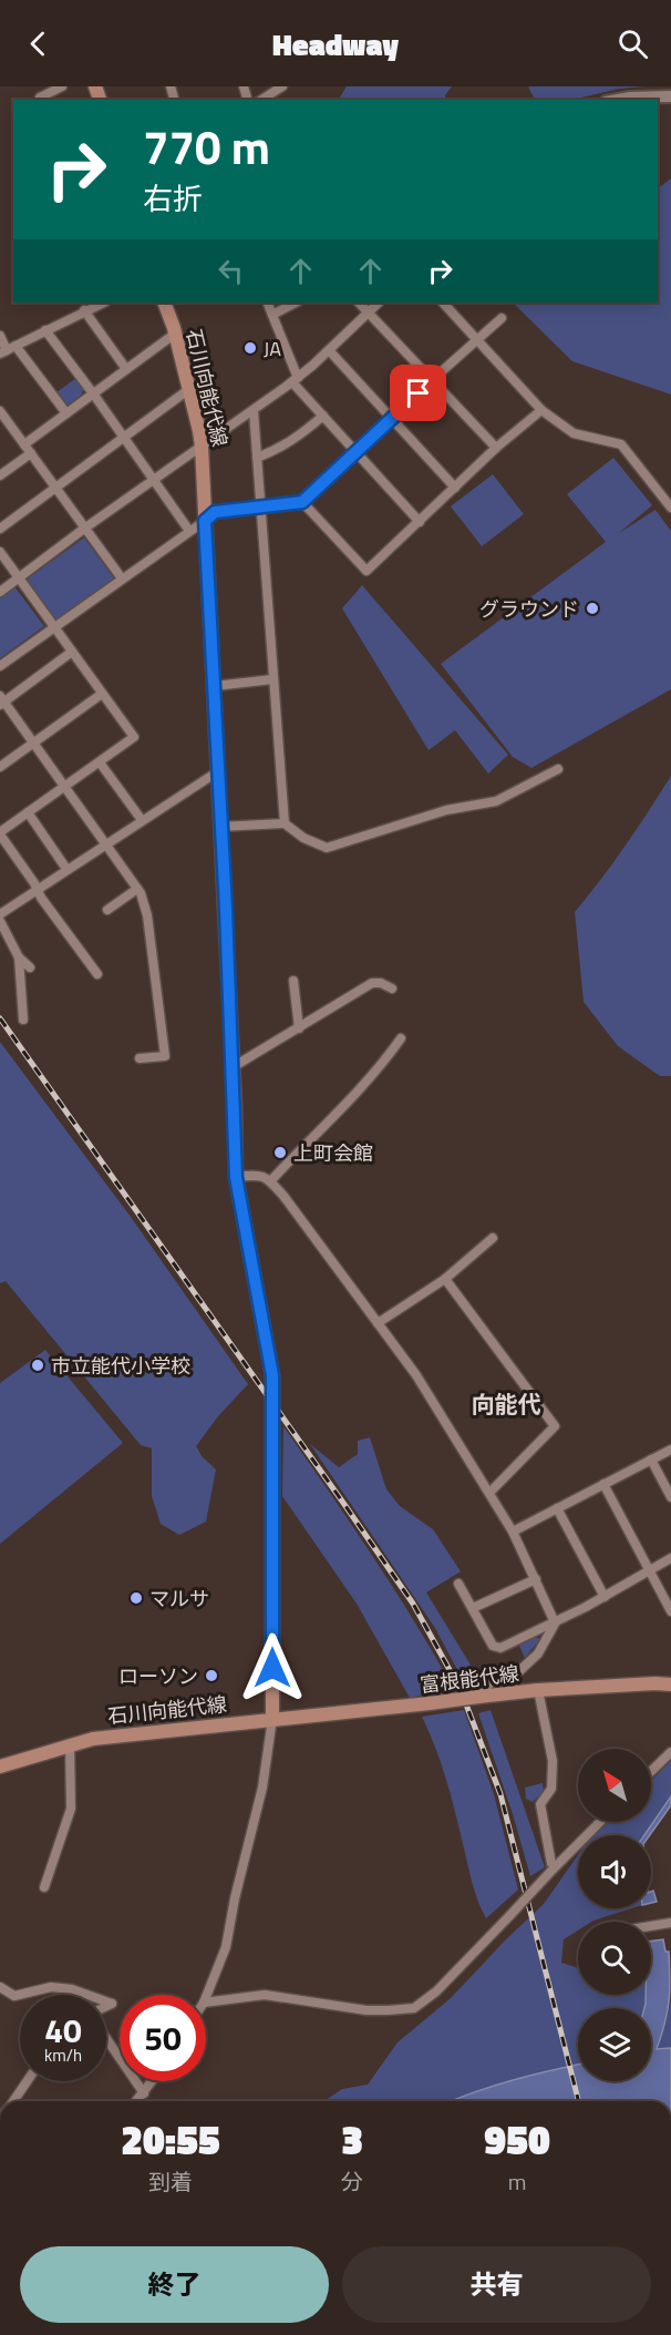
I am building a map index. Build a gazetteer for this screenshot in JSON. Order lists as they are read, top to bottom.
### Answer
{
  "streets": {
    "main road": ["石川向能代線", "富根能代線"]
  },
  "crossings": [
    ["石川向能代線", "富根能代線"]
  ],
  "districts": ["向能代"],
  "places": [
    "JA",
    "グラウンド",
    "上町会館",
    "市立能代小学校",
    "マルサ",
    "ローソン"
  ],
  "north": "top left",
  "page": {
    "header": "Headway",
    "turn": ["770 m", "右折"],
    "speed": "40 km/h",
    "limit": "50",
    "eta": [
      "20:55",
      "到着",
      "3",
      "分",
      "950",
      "m"
    ],
    "buttons": ["終了", "共有"]
  }
}
